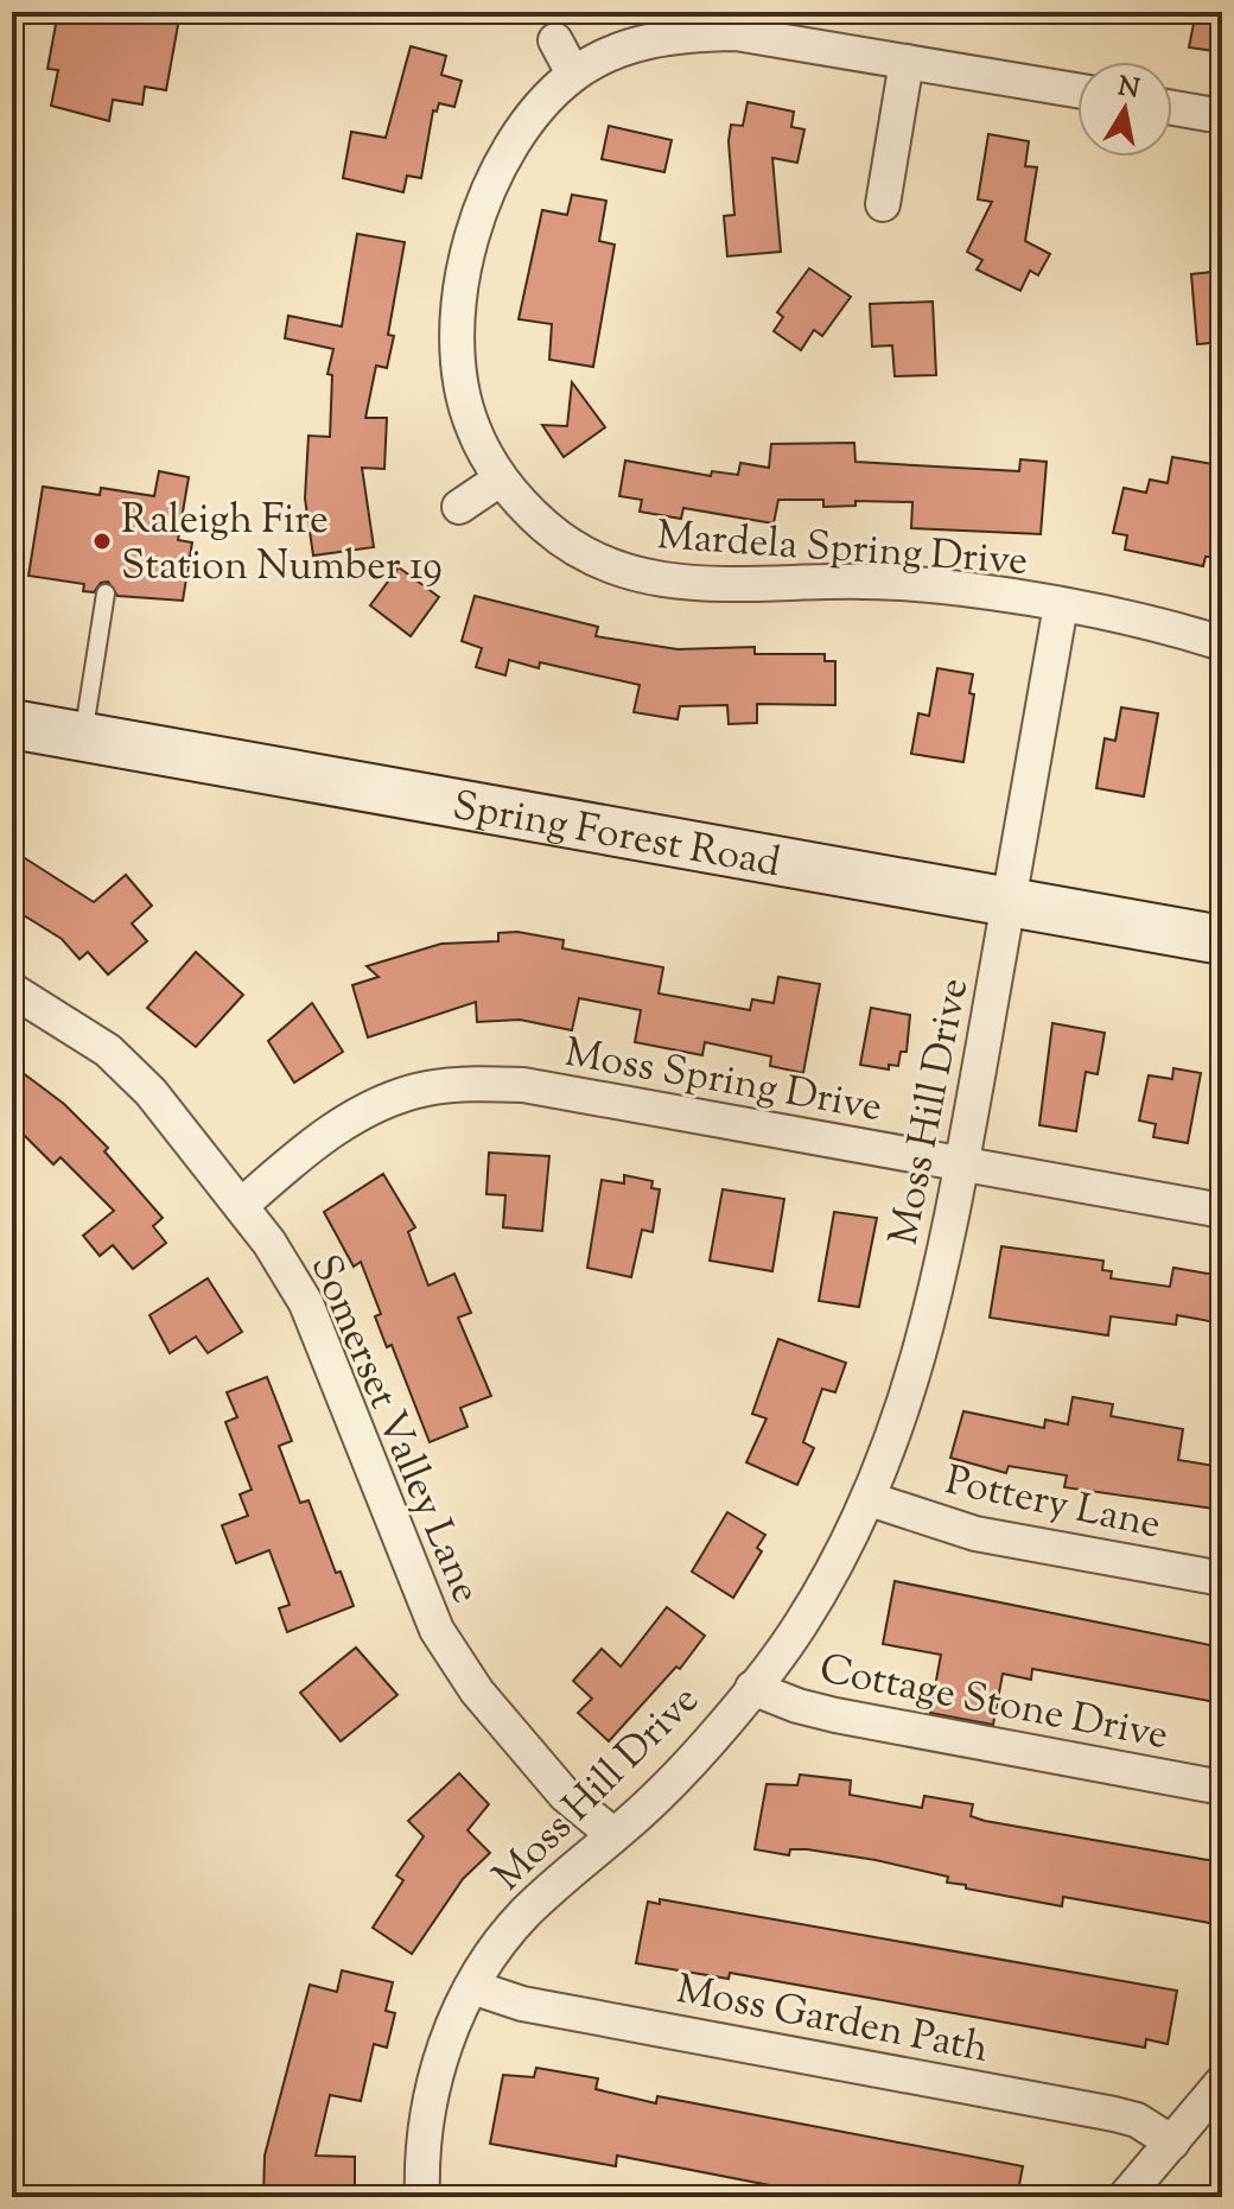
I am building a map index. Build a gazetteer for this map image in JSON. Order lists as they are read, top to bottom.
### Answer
{
  "streets": {
    "main road": ["Spring Forest Road"],
    "street": [
      "Mardela Spring Drive",
      "Moss Spring Drive",
      "Moss Hill Drive",
      "Somerset Valley Lane",
      "Pottery Lane",
      "Cottage Stone Drive",
      "Moss Garden Path"
    ]
  },
  "crossings": [
    ["Mardela Spring Drive", "Moss Hill Drive"],
    ["Spring Forest Road", "Moss Hill Drive"],
    ["Moss Spring Drive", "Moss Hill Drive"],
    ["Moss Spring Drive", "Somerset Valley Lane"],
    ["Moss Hill Drive", "Somerset Valley Lane"],
    ["Moss Hill Drive", "Pottery Lane"],
    ["Moss Hill Drive", "Cottage Stone Drive"],
    ["Moss Hill Drive", "Moss Garden Path"]
  ],
  "places": ["Raleigh Fire Station Number 19"],
  "north": "top"
}
